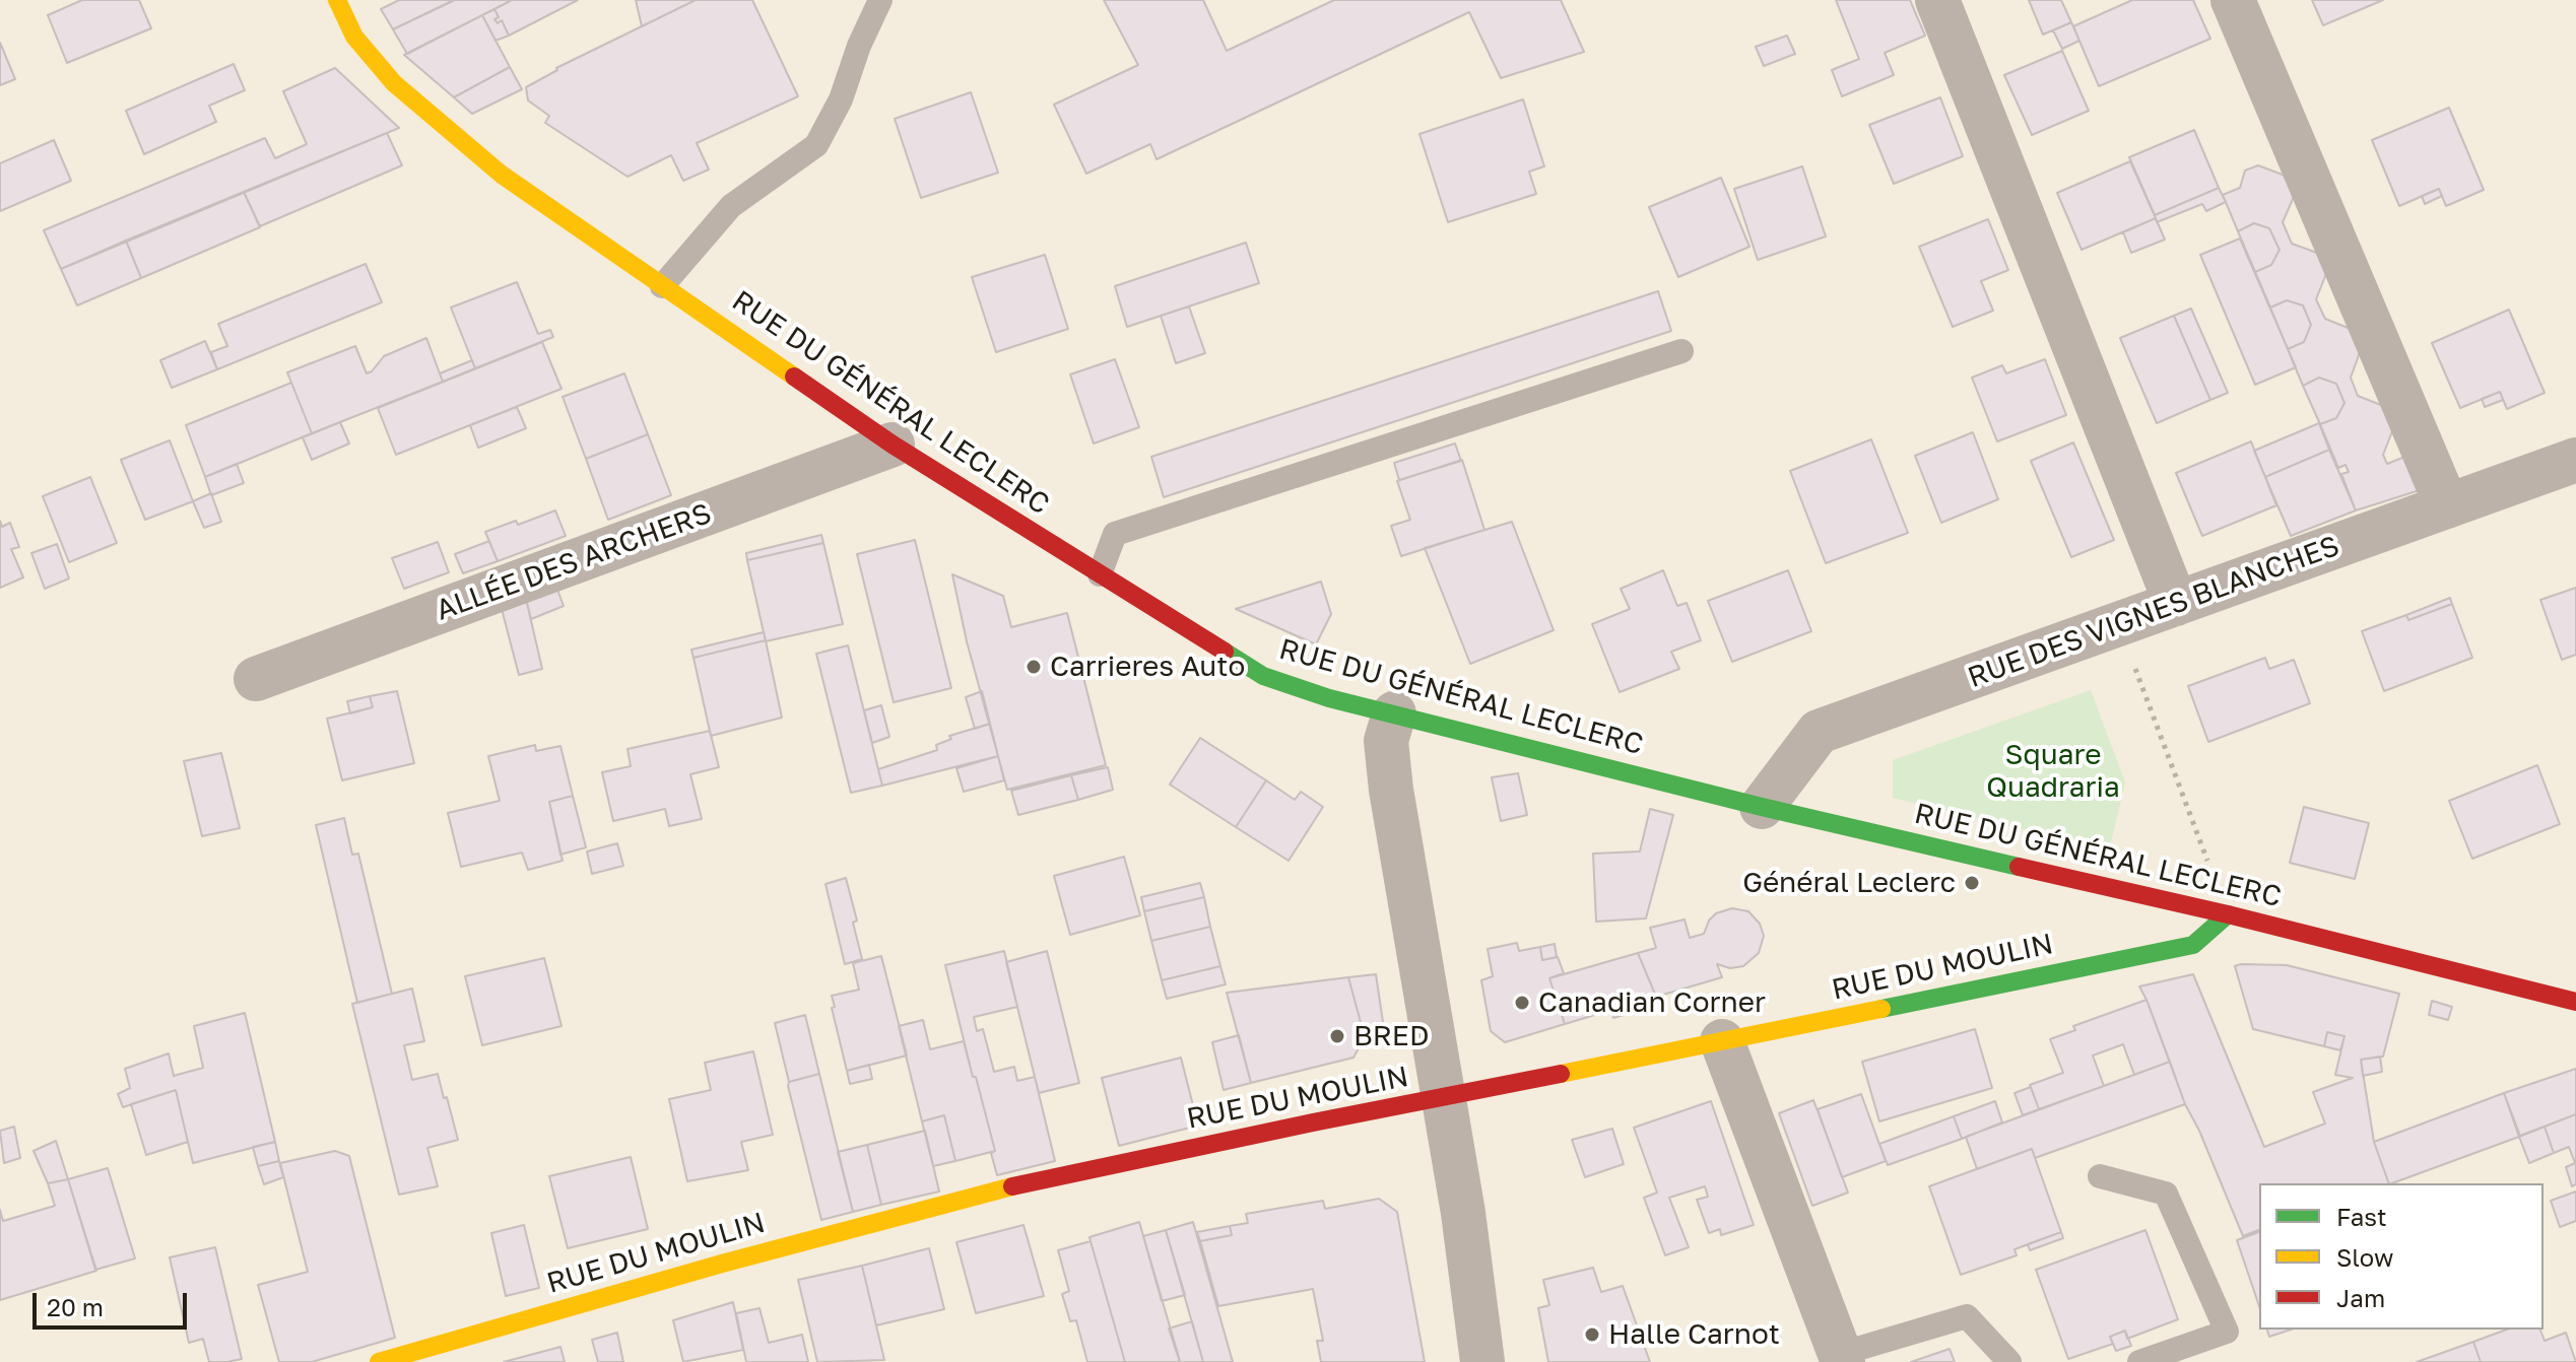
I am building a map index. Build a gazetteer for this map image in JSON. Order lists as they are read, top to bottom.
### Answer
{
  "streets": {
    "street": [
      "RUE DU GÉNÉRAL LECLERC",
      "ALLÉE DES ARCHERS",
      "RUE DES VIGNES BLANCHES",
      "RUE DU MOULIN"
    ]
  },
  "crossings": [
    ["RUE DU GÉNÉRAL LECLERC", "ALLÉE DES ARCHERS"],
    ["RUE DU GÉNÉRAL LECLERC", "RUE DES VIGNES BLANCHES"],
    ["RUE DU GÉNÉRAL LECLERC", "RUE DU MOULIN"]
  ],
  "parks": ["Square Quadraria"],
  "places": [
    "Carrieres Auto",
    "Général Leclerc",
    "Canadian Corner",
    "BRED",
    "Halle Carnot"
  ],
  "legend": ["Fast", "Slow", "Jam"],
  "scale_bar": "20 m"
}
